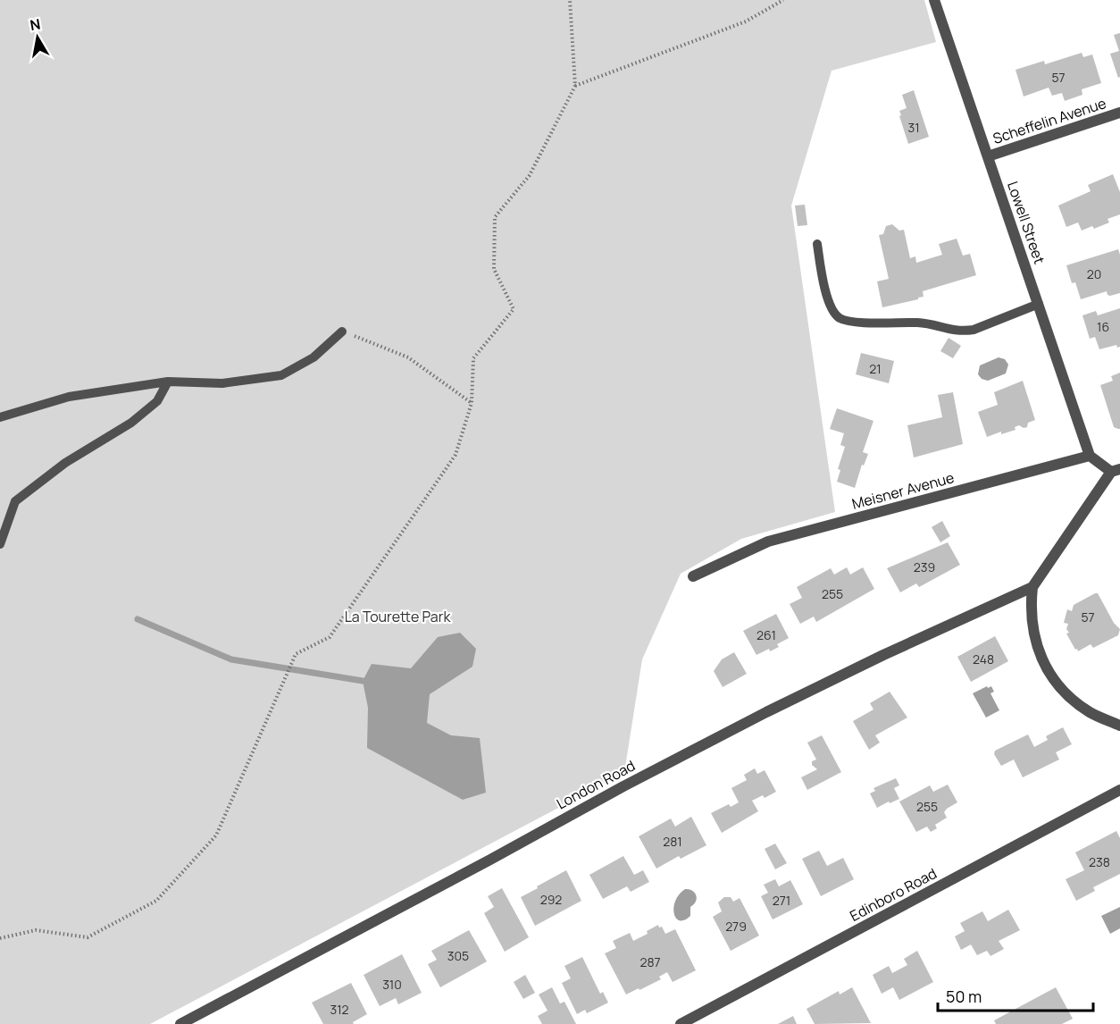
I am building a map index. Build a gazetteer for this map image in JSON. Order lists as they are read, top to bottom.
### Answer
{
  "streets": {
    "street": [
      "Scheffelin Avenue",
      "Lowell Street",
      "Meisner Avenue",
      "London Road",
      "Edinboro Road"
    ]
  },
  "crossings": [
    ["Scheffelin Avenue", "Lowell Street"],
    ["Lowell Street", "Meisner Avenue"]
  ],
  "parks": ["La Tourette Park"],
  "house_numbers": [
    "57",
    "31",
    "20",
    "16",
    "21",
    "239",
    "255",
    "57",
    "261",
    "248",
    "255",
    "281",
    "238",
    "292",
    "271",
    "279",
    "305",
    "287",
    "310",
    "312"
  ],
  "scale_bar": "50 m",
  "north": "top"
}
